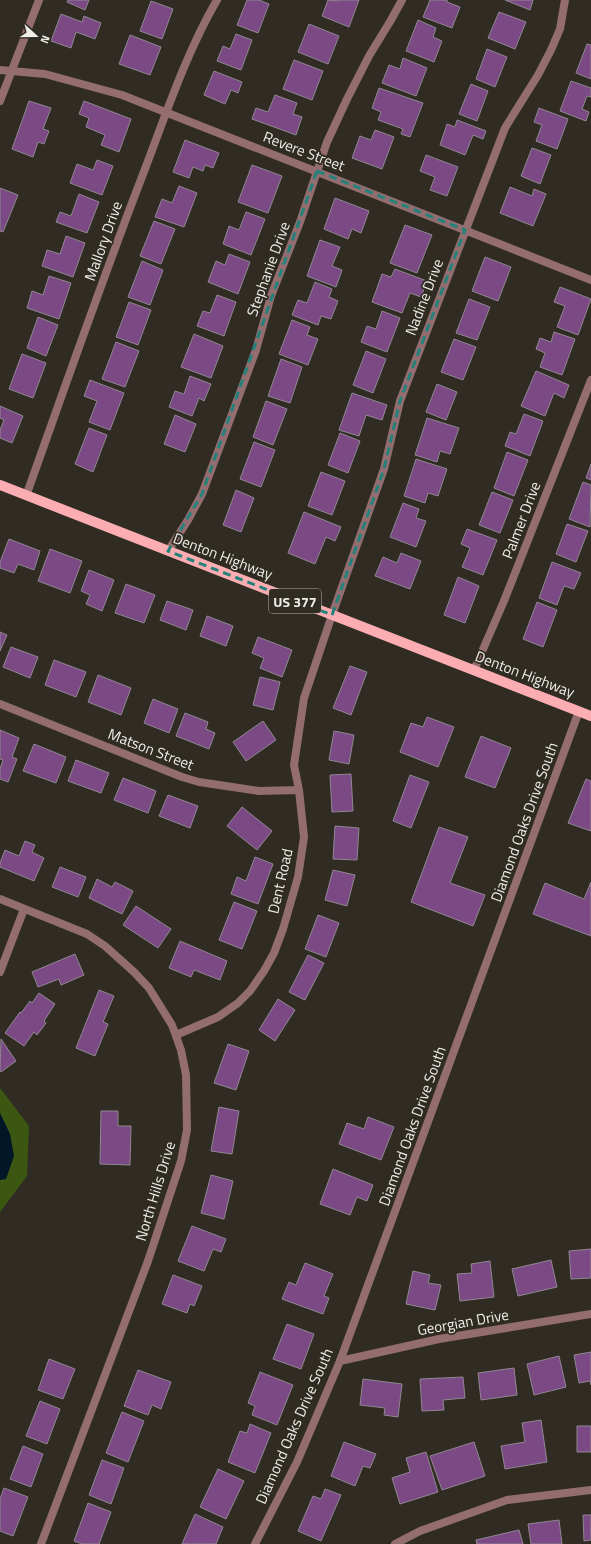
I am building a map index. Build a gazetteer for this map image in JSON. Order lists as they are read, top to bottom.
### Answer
{
  "streets": {
    "main road": ["Denton Highway", "US 377"],
    "street": [
      "Revere Street",
      "Mallory Drive",
      "Stephanie Drive",
      "Nadine Drive",
      "Palmer Drive",
      "Matson Street",
      "Diamond Oaks Drive South",
      "Dent Road",
      "North Hills Drive",
      "Georgian Drive"
    ]
  },
  "crossings": [
    ["Revere Street", "Mallory Drive"],
    ["Revere Street", "Stephanie Drive"],
    ["Revere Street", "Nadine Drive"],
    ["Mallory Drive", "Denton Highway"],
    ["Stephanie Drive", "Denton Highway"],
    ["Nadine Drive", "Denton Highway"],
    ["Nadine Drive", "Dent Road"],
    ["Palmer Drive", "Denton Highway"],
    ["Denton Highway", "Diamond Oaks Drive South"],
    ["Denton Highway", "Dent Road"],
    ["Matson Street", "Dent Road"],
    ["Diamond Oaks Drive South", "Georgian Drive"],
    ["Dent Road", "North Hills Drive"]
  ],
  "north": "right"
}
